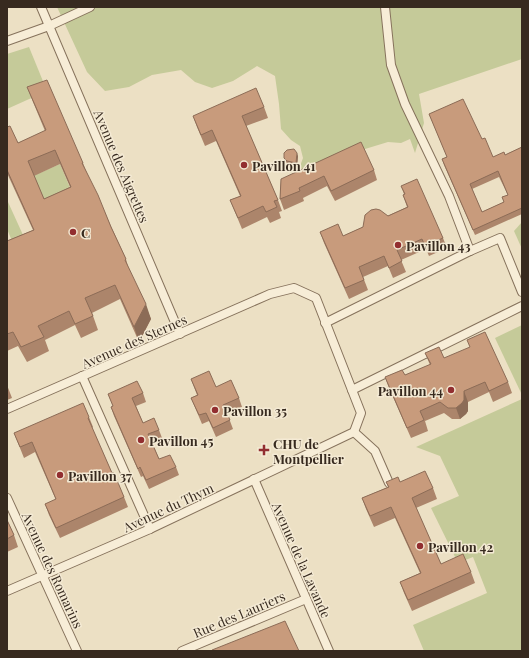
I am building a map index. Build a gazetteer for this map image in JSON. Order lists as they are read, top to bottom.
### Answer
{
  "streets": {
    "lane": [
      "Avenue des Aigrettes",
      "Avenue des Sternes",
      "Avenue du Thym",
      "Avenue de la Lavande",
      "Avenue des Romarins",
      "Rue des Lauriers"
    ]
  },
  "crossings": [
    ["Avenue des Aigrettes", "Avenue des Sternes"],
    ["Avenue des Sternes", "Avenue du Thym"],
    ["Avenue du Thym", "Avenue de la Lavande"],
    ["Avenue du Thym", "Avenue des Romarins"],
    ["Avenue de la Lavande", "Rue des Lauriers"]
  ],
  "places": {
    "other": [
      "Pavillon 41",
      "C",
      "Pavillon 43",
      "Pavillon 44",
      "Pavillon 35",
      "Pavillon 45",
      "Pavillon 37",
      "Pavillon 42"
    ],
    "health": ["CHU de Montpellier"]
  }
}
